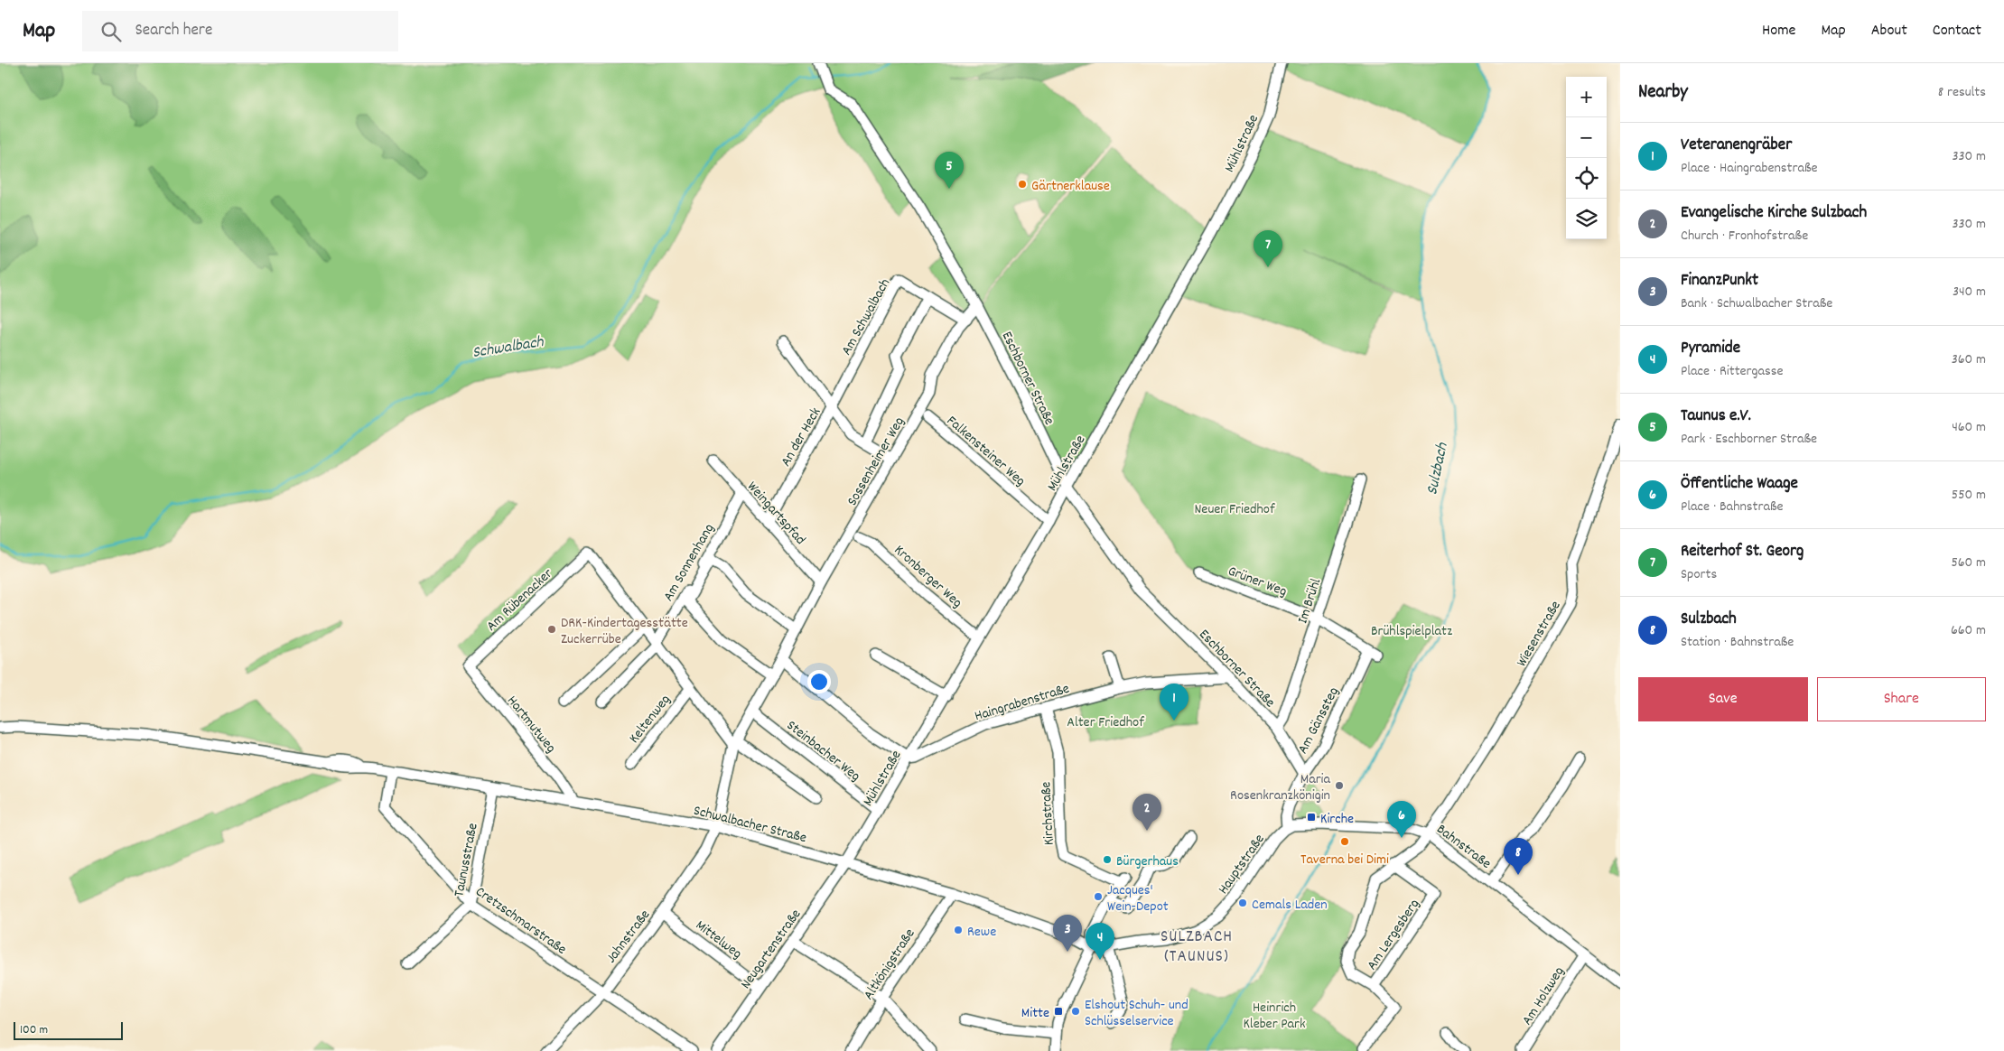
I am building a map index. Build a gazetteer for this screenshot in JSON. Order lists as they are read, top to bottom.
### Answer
{
  "streets": {
    "street": [
      "Mühlstraße",
      "Am Schwalbach",
      "Eschborner Straße",
      "An der Heck",
      "Falkensteiner Weg",
      "Sossenheimer Weg",
      "Weingartspfad",
      "Am Sonnenhang",
      "Kronberger Weg",
      "Grüner Weg",
      "Am Rübenacker",
      "Im Brühl",
      "Wiesenstraße",
      "Haingrabenstraße",
      "Keltenweg",
      "Am Gänssteg",
      "Hartmutweg",
      "Steinbacher Weg",
      "Kirchstraße",
      "Schwalbacher Straße",
      "Bahnstraße",
      "Taunusstraße",
      "Hauptstraße",
      "Cretzschmarstraße",
      "Am Lergesberg",
      "Jahnstraße",
      "Mittelweg",
      "Neugartenstraße",
      "Altkönigstraße",
      "Am Holzweg"
    ]
  },
  "crossings": [
    ["Mühlstraße", "Eschborner Straße"],
    ["Mühlstraße", "Falkensteiner Weg"],
    ["Mühlstraße", "Kronberger Weg"],
    ["Mühlstraße", "Haingrabenstraße"],
    ["Mühlstraße", "Steinbacher Weg"],
    ["Mühlstraße", "Schwalbacher Straße"],
    ["Mühlstraße", "Neugartenstraße"],
    ["Am Schwalbach", "An der Heck"],
    ["Am Schwalbach", "Sossenheimer Weg"],
    ["Eschborner Straße", "Sossenheimer Weg"],
    ["Eschborner Straße", "Im Brühl"],
    ["Eschborner Straße", "Haingrabenstraße"],
    ["Eschborner Straße", "Am Gänssteg"],
    ["An der Heck", "Sossenheimer Weg"],
    ["An der Heck", "Weingartspfad"],
    ["Sossenheimer Weg", "Weingartspfad"],
    ["Sossenheimer Weg", "Keltenweg"],
    ["Sossenheimer Weg", "Steinbacher Weg"],
    ["Sossenheimer Weg", "Schwalbacher Straße"],
    ["Sossenheimer Weg", "Jahnstraße"],
    ["Weingartspfad", "Am Sonnenhang"],
    ["Am Sonnenhang", "Keltenweg"],
    ["Grüner Weg", "Im Brühl"],
    ["Grüner Weg", "Am Gänssteg"],
    ["Am Rübenacker", "Keltenweg"],
    ["Am Rübenacker", "Hartmutweg"],
    ["Wiesenstraße", "Bahnstraße"],
    ["Wiesenstraße", "Am Lergesberg"],
    ["Haingrabenstraße", "Kirchstraße"],
    ["Am Gänssteg", "Bahnstraße"],
    ["Am Gänssteg", "Hauptstraße"],
    ["Hartmutweg", "Schwalbacher Straße"],
    ["Schwalbacher Straße", "Taunusstraße"],
    ["Schwalbacher Straße", "Hauptstraße"],
    ["Schwalbacher Straße", "Cretzschmarstraße"],
    ["Schwalbacher Straße", "Jahnstraße"],
    ["Schwalbacher Straße", "Neugartenstraße"],
    ["Schwalbacher Straße", "Altkönigstraße"],
    ["Bahnstraße", "Hauptstraße"],
    ["Bahnstraße", "Am Lergesberg"],
    ["Bahnstraße", "Am Holzweg"],
    ["Taunusstraße", "Cretzschmarstraße"],
    ["Cretzschmarstraße", "Jahnstraße"],
    ["Jahnstraße", "Mittelweg"],
    ["Mittelweg", "Neugartenstraße"]
  ],
  "districts": ["SULZBACH (TAUNUS)"],
  "water": ["Schwalbach", "Sulzbach"],
  "parks": [
    "Neuer Friedhof",
    "Brühlspielplatz",
    "Alter Friedhof",
    "Heinrich Kleber Park"
  ],
  "places": {
    "other": [
      "Gärtnerklause",
      "DRK-Kindertagesstätte Zuckerrübe",
      "Maria Rosenkranzkönigin",
      "Taverna bei Dimi",
      "Bürgerhaus",
      "Jacques' Wein-Depot",
      "Cemals Laden",
      "Rewe",
      "Elshout Schuh- und Schlüsselservice"
    ],
    "transit": ["Kirche", "Mitte"]
  },
  "scale_bar": "100 m",
  "page": {
    "header": "Map",
    "search": "Search here",
    "nav": [
      "Home",
      "Map",
      "About",
      "Contact"
    ],
    "heading": ["Nearby", "8 results"],
    "map_buttons": ["+", "−"],
    "list": [
      {
        "mark": "1",
        "name": "Veteranengräber",
        "note": "Place · Haingrabenstraße",
        "value": "330 m"
      },
      {
        "mark": "2",
        "name": "Evangelische Kirche Sulzbach",
        "note": "Church · Fronhofstraße",
        "value": "330 m"
      },
      {
        "mark": "3",
        "name": "FinanzPunkt",
        "note": "Bank · Schwalbacher Straße",
        "value": "340 m"
      },
      {
        "mark": "4",
        "name": "Pyramide",
        "note": "Place · Rittergasse",
        "value": "360 m"
      },
      {
        "mark": "5",
        "name": "Taunus e.V.",
        "note": "Park · Eschborner Straße",
        "value": "460 m"
      },
      {
        "mark": "6",
        "name": "Öffentliche Waage",
        "note": "Place · Bahnstraße",
        "value": "550 m"
      },
      {
        "mark": "7",
        "name": "Reiterhof St. Georg",
        "note": "Sports",
        "value": "560 m"
      },
      {
        "mark": "8",
        "name": "Sulzbach",
        "note": "Station · Bahnstraße",
        "value": "660 m"
      }
    ],
    "pins": [
      "5",
      "7",
      "1",
      "2",
      "6",
      "8",
      "3",
      "4"
    ],
    "buttons": ["Save", "Share"],
    "scale": "100 m"
  }
}
